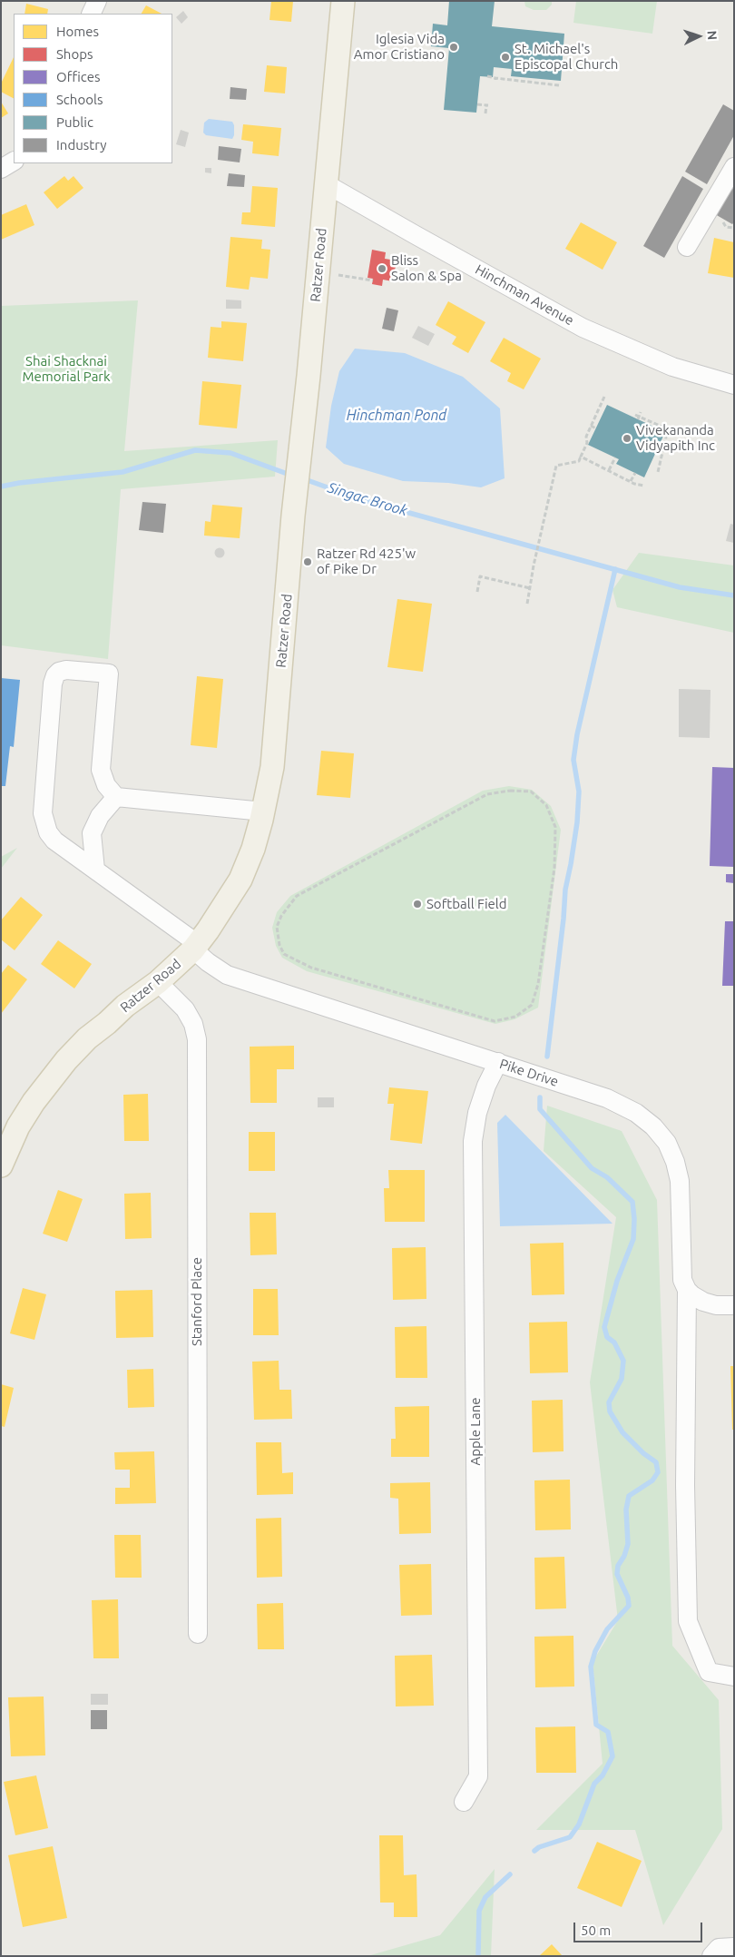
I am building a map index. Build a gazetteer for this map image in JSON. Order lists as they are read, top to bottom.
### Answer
{
  "streets": {
    "main road": ["Ratzer Road"],
    "street": [
      "Hinchman Avenue",
      "Pike Drive",
      "Stanford Place",
      "Apple Lane"
    ]
  },
  "crossings": [
    ["Ratzer Road", "Hinchman Avenue"],
    ["Ratzer Road", "Pike Drive"],
    ["Ratzer Road", "Stanford Place"],
    ["Pike Drive", "Apple Lane"]
  ],
  "water": ["Hinchman Pond", "Singac Brook"],
  "parks": ["Shai Shacknai Memorial Park"],
  "places": [
    "Iglesia Vida Amor Cristiano",
    "St. Michael's Episcopal Church",
    "Bliss Salon & Spa",
    "Vivekananda Vidyapith Inc",
    "Ratzer Rd 425'w of Pike Dr",
    "Softball Field"
  ],
  "legend": [
    "Homes",
    "Shops",
    "Offices",
    "Schools",
    "Public",
    "Industry"
  ],
  "scale_bar": "50 m",
  "north": "right"
}
